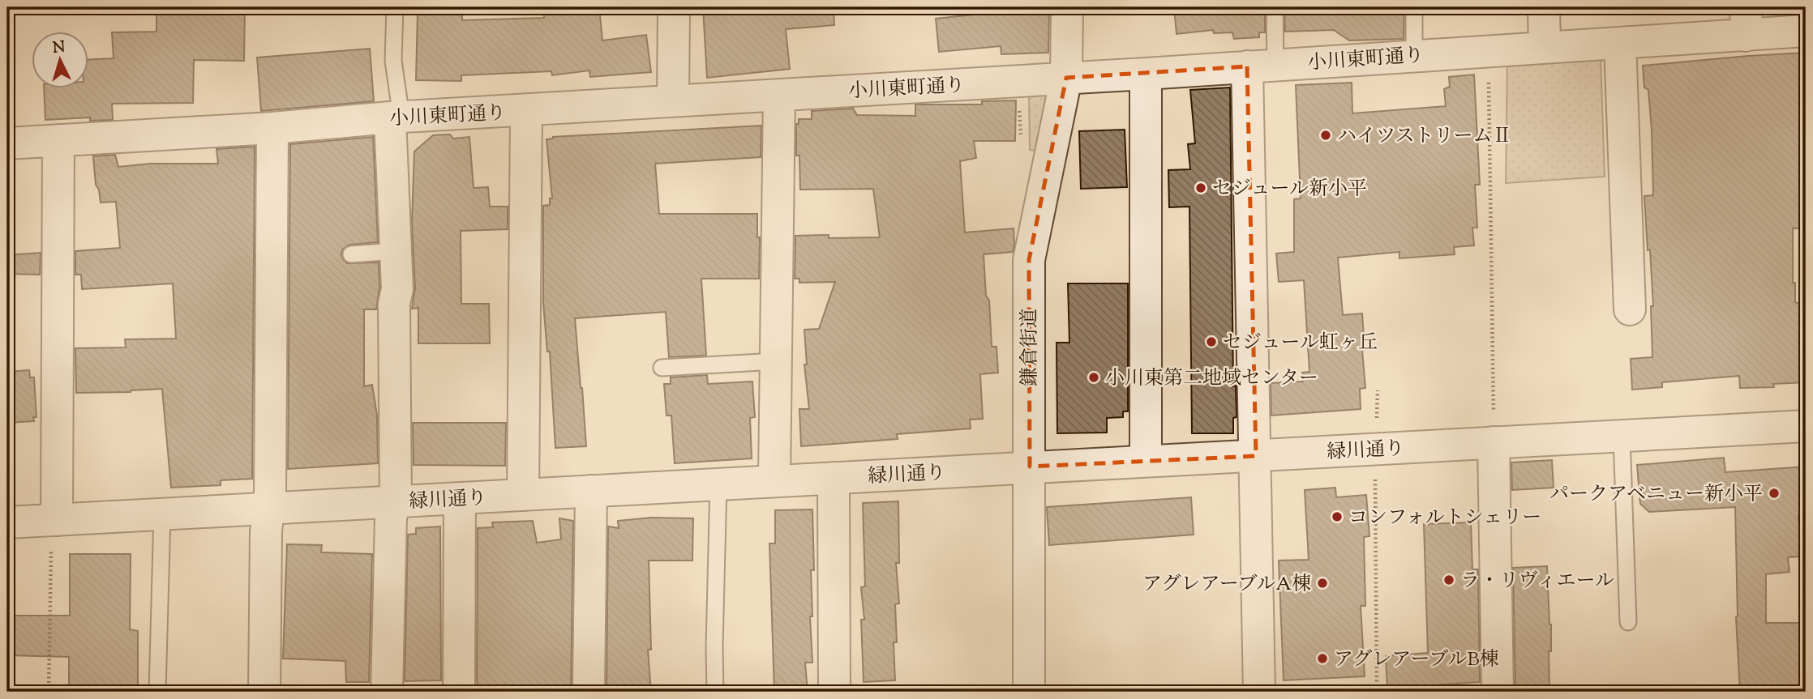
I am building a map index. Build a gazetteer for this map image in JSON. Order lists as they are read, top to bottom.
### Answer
{
  "streets": {
    "street": ["小川東町通り", "鎌倉街道", "緑川通り"]
  },
  "crossings": [
    ["小川東町通り", "鎌倉街道"],
    ["鎌倉街道", "緑川通り"]
  ],
  "places": [
    "ハイツストリームⅡ",
    "セジュール新小平",
    "セジュール虹ヶ丘",
    "小川東第二地域センター",
    "パークアベニュー新小平",
    "コンフォルトシェリー",
    "ラ・リヴィエール",
    "アグレアーブルA棟",
    "アグレアーブルB棟"
  ],
  "north": "top"
}
